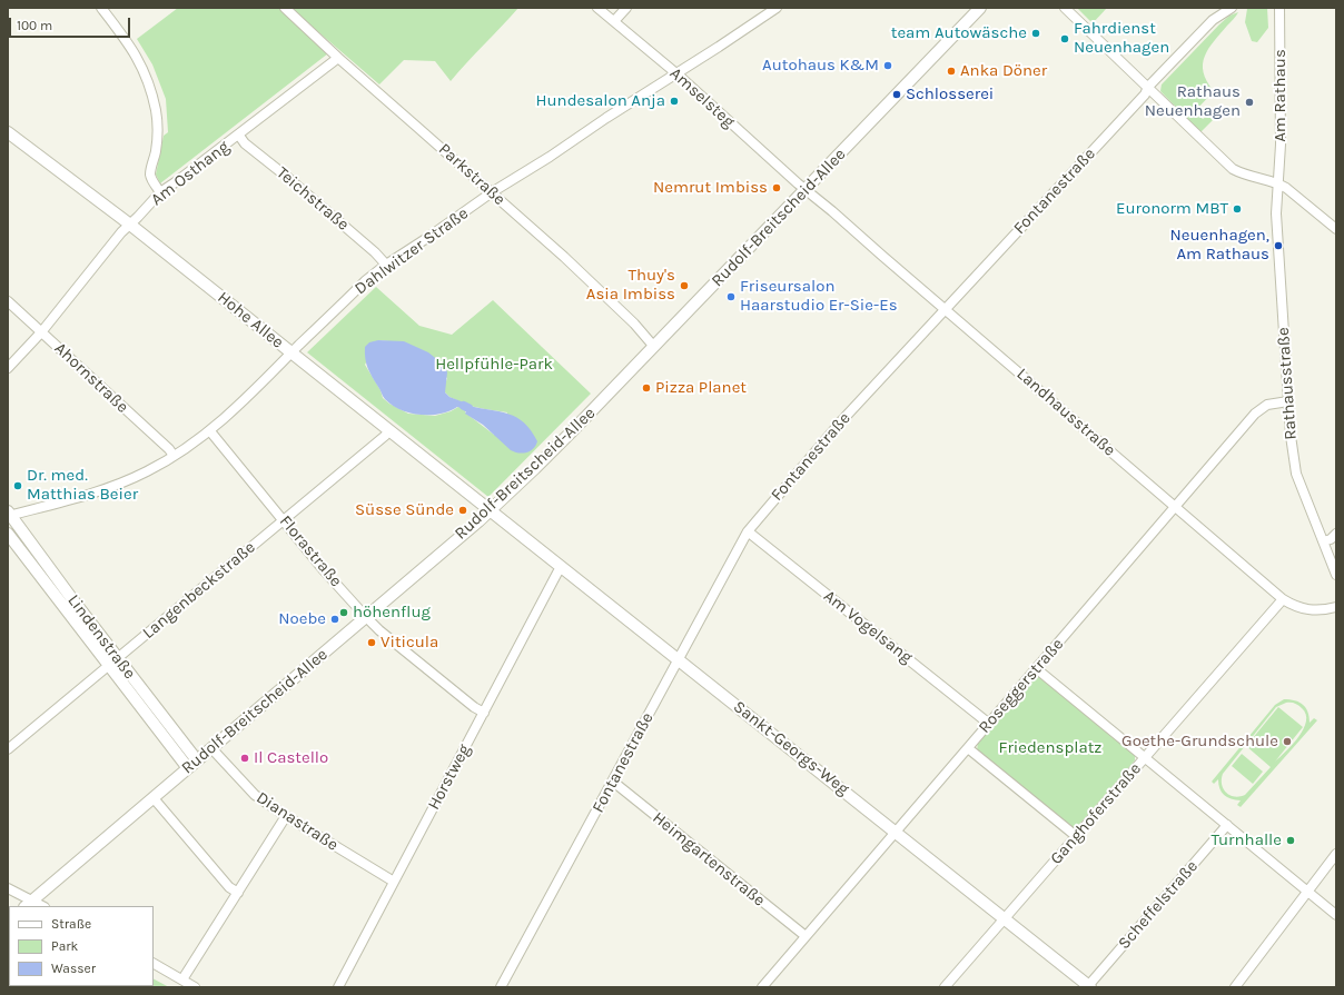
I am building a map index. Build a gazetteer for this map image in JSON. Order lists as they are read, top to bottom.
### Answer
{
  "streets": {
    "street": [
      "Am Rathaus",
      "Amselsteg",
      "Am Osthang",
      "Parkstraße",
      "Fontanestraße",
      "Teichstraße",
      "Rudolf-Breitscheid-Allee",
      "Dahlwitzer Straße",
      "Hohe Allee",
      "Ahornstraße",
      "Rathausstraße",
      "Landhausstraße",
      "Florastraße",
      "Langenbeckstraße",
      "Am Vogelsang",
      "Lindenstraße",
      "Roseggerstraße",
      "Sankt-Georgs-Weg",
      "Horstweg",
      "Ganghoferstraße",
      "Dianastraße",
      "Heimgartenstraße",
      "Scheffelstraße"
    ]
  },
  "crossings": [
    ["Am Rathaus", "Rathausstraße"],
    ["Amselsteg", "Rudolf-Breitscheid-Allee"],
    ["Amselsteg", "Dahlwitzer Straße"],
    ["Amselsteg", "Landhausstraße"],
    ["Am Osthang", "Parkstraße"],
    ["Am Osthang", "Teichstraße"],
    ["Am Osthang", "Hohe Allee"],
    ["Am Osthang", "Ahornstraße"],
    ["Parkstraße", "Rudolf-Breitscheid-Allee"],
    ["Parkstraße", "Dahlwitzer Straße"],
    ["Fontanestraße", "Landhausstraße"],
    ["Fontanestraße", "Am Vogelsang"],
    ["Fontanestraße", "Sankt-Georgs-Weg"],
    ["Fontanestraße", "Heimgartenstraße"],
    ["Teichstraße", "Dahlwitzer Straße"],
    ["Rudolf-Breitscheid-Allee", "Hohe Allee"],
    ["Rudolf-Breitscheid-Allee", "Landhausstraße"],
    ["Rudolf-Breitscheid-Allee", "Florastraße"],
    ["Rudolf-Breitscheid-Allee", "Lindenstraße"],
    ["Rudolf-Breitscheid-Allee", "Sankt-Georgs-Weg"],
    ["Rudolf-Breitscheid-Allee", "Dianastraße"],
    ["Dahlwitzer Straße", "Hohe Allee"],
    ["Dahlwitzer Straße", "Ahornstraße"],
    ["Dahlwitzer Straße", "Florastraße"],
    ["Dahlwitzer Straße", "Lindenstraße"],
    ["Hohe Allee", "Langenbeckstraße"],
    ["Hohe Allee", "Sankt-Georgs-Weg"],
    ["Rathausstraße", "Roseggerstraße"],
    ["Landhausstraße", "Roseggerstraße"],
    ["Landhausstraße", "Ganghoferstraße"],
    ["Florastraße", "Langenbeckstraße"],
    ["Florastraße", "Horstweg"],
    ["Langenbeckstraße", "Lindenstraße"],
    ["Am Vogelsang", "Roseggerstraße"],
    ["Roseggerstraße", "Sankt-Georgs-Weg"],
    ["Roseggerstraße", "Heimgartenstraße"],
    ["Sankt-Georgs-Weg", "Horstweg"],
    ["Sankt-Georgs-Weg", "Ganghoferstraße"],
    ["Sankt-Georgs-Weg", "Scheffelstraße"],
    ["Horstweg", "Dianastraße"]
  ],
  "parks": ["Hellpfühle-Park", "Friedensplatz"],
  "places": [
    "team Autowäsche",
    "Fahrdienst Neuenhagen",
    "Autohaus K&M",
    "Anka Döner",
    "Schlosserei",
    "Hundesalon Anja",
    "Rathaus Neuenhagen",
    "Nemrut Imbiss",
    "Euronorm MBT",
    "Neuenhagen, Am Rathaus",
    "Thuy's Asia Imbiss",
    "Friseursalon Haarstudio Er-Sie-Es",
    "Pizza Planet",
    "Dr. med. Matthias Beier",
    "Süsse Sünde",
    "höhenflug",
    "Noebe",
    "Viticula",
    "Goethe-Grundschule",
    "Il Castello",
    "Turnhalle"
  ],
  "legend": ["Straße", "Park", "Wasser"],
  "scale_bar": "100 m"
}
